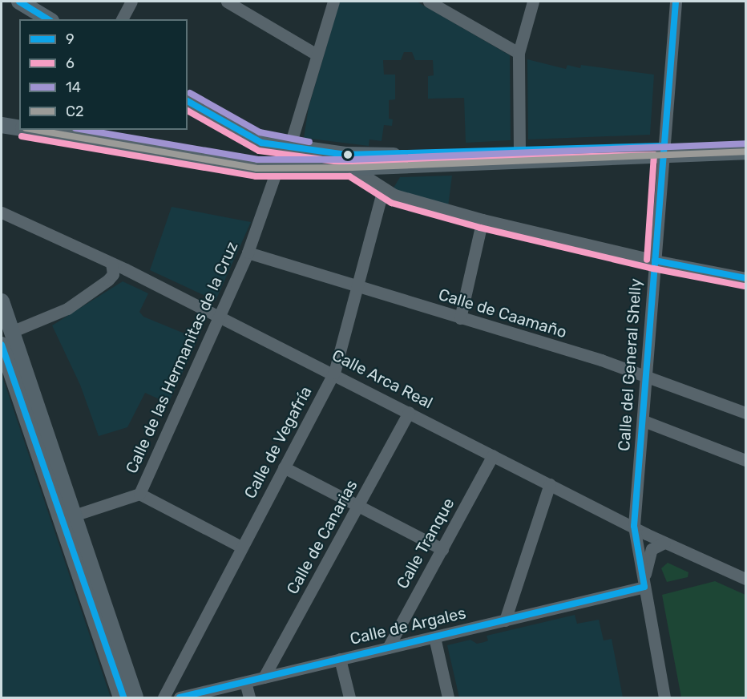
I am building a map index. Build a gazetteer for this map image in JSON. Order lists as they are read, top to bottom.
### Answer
{
  "streets": {
    "street": [
      "Calle de Caamaño",
      "Calle de las Hermanitas de la Cruz",
      "Calle del General Shelly",
      "Calle Arca Real",
      "Calle de Vegafría",
      "Calle de Canarias",
      "Calle Tranque",
      "Calle de Argales"
    ]
  },
  "crossings": [
    ["Calle de Caamaño", "Calle de las Hermanitas de la Cruz"],
    ["Calle de Caamaño", "Calle del General Shelly"],
    ["Calle de Caamaño", "Calle de Vegafría"],
    ["Calle de las Hermanitas de la Cruz", "Calle Arca Real"],
    ["Calle del General Shelly", "Calle Arca Real"],
    ["Calle del General Shelly", "Calle de Argales"],
    ["Calle Arca Real", "Calle de Vegafría"],
    ["Calle Arca Real", "Calle de Canarias"],
    ["Calle Arca Real", "Calle Tranque"],
    ["Calle de Canarias", "Calle de Argales"],
    ["Calle Tranque", "Calle de Argales"]
  ],
  "lines": [
    "transit line 9",
    "transit line 14",
    "transit line 6",
    "transit line C2"
  ],
  "legend": [
    "9",
    "6",
    "14",
    "C2"
  ]
}
